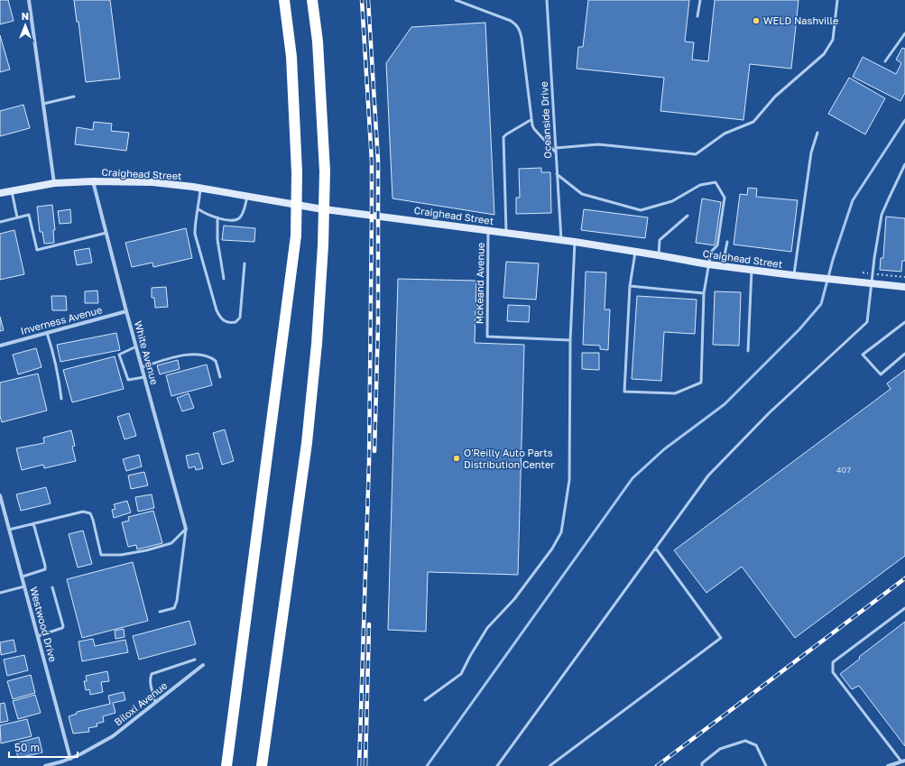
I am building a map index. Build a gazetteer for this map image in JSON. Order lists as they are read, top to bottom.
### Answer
{
  "streets": {
    "street": [
      "Craighead Street",
      "Inverness Avenue",
      "White Avenue",
      "Westwood Drive",
      "Biloxi Avenue"
    ],
    "lane": ["Oceanside Drive", "McKeand Avenue"]
  },
  "crossings": [
    ["Oceanside Drive", "Craighead Street"],
    ["Craighead Street", "McKeand Avenue"],
    ["Craighead Street", "White Avenue"],
    ["Inverness Avenue", "White Avenue"],
    ["Westwood Drive", "Biloxi Avenue"]
  ],
  "places": ["WELD Nashville", "O'Reilly Auto Parts Distribution Center"],
  "house_numbers": ["407"],
  "scale_bar": "50 m",
  "north": "top"
}
